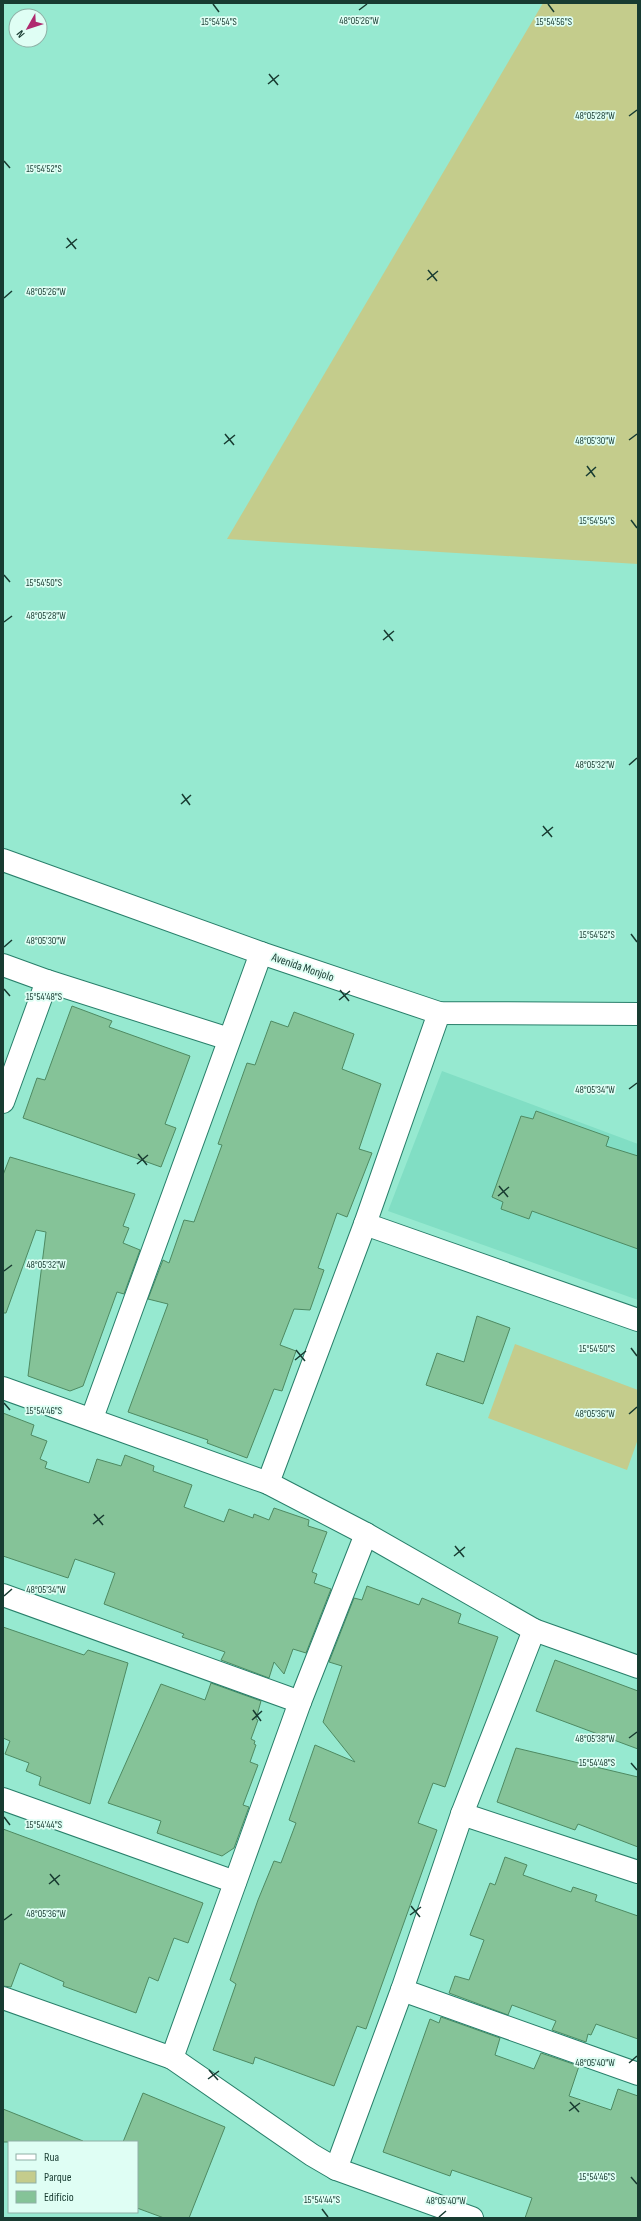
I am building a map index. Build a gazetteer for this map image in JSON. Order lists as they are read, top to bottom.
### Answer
{
  "streets": {
    "street": ["Avenida Monjolo"]
  },
  "legend": ["Rua", "Parque", "Edifício"],
  "north": "bottom left",
  "coordinates": [
    "48°05'26\"W",
    "15°54'54\"S",
    "15°54'56\"S",
    "48°05'28\"W",
    "15°54'52\"S",
    "48°05'30\"W",
    "15°54'50\"S",
    "48°05'32\"W",
    "15°54'48\"S",
    "48°05'34\"W",
    "15°54'46\"S",
    "48°05'36\"W",
    "48°05'38\"W",
    "15°54'44\"S",
    "48°05'40\"W"
  ]
}
